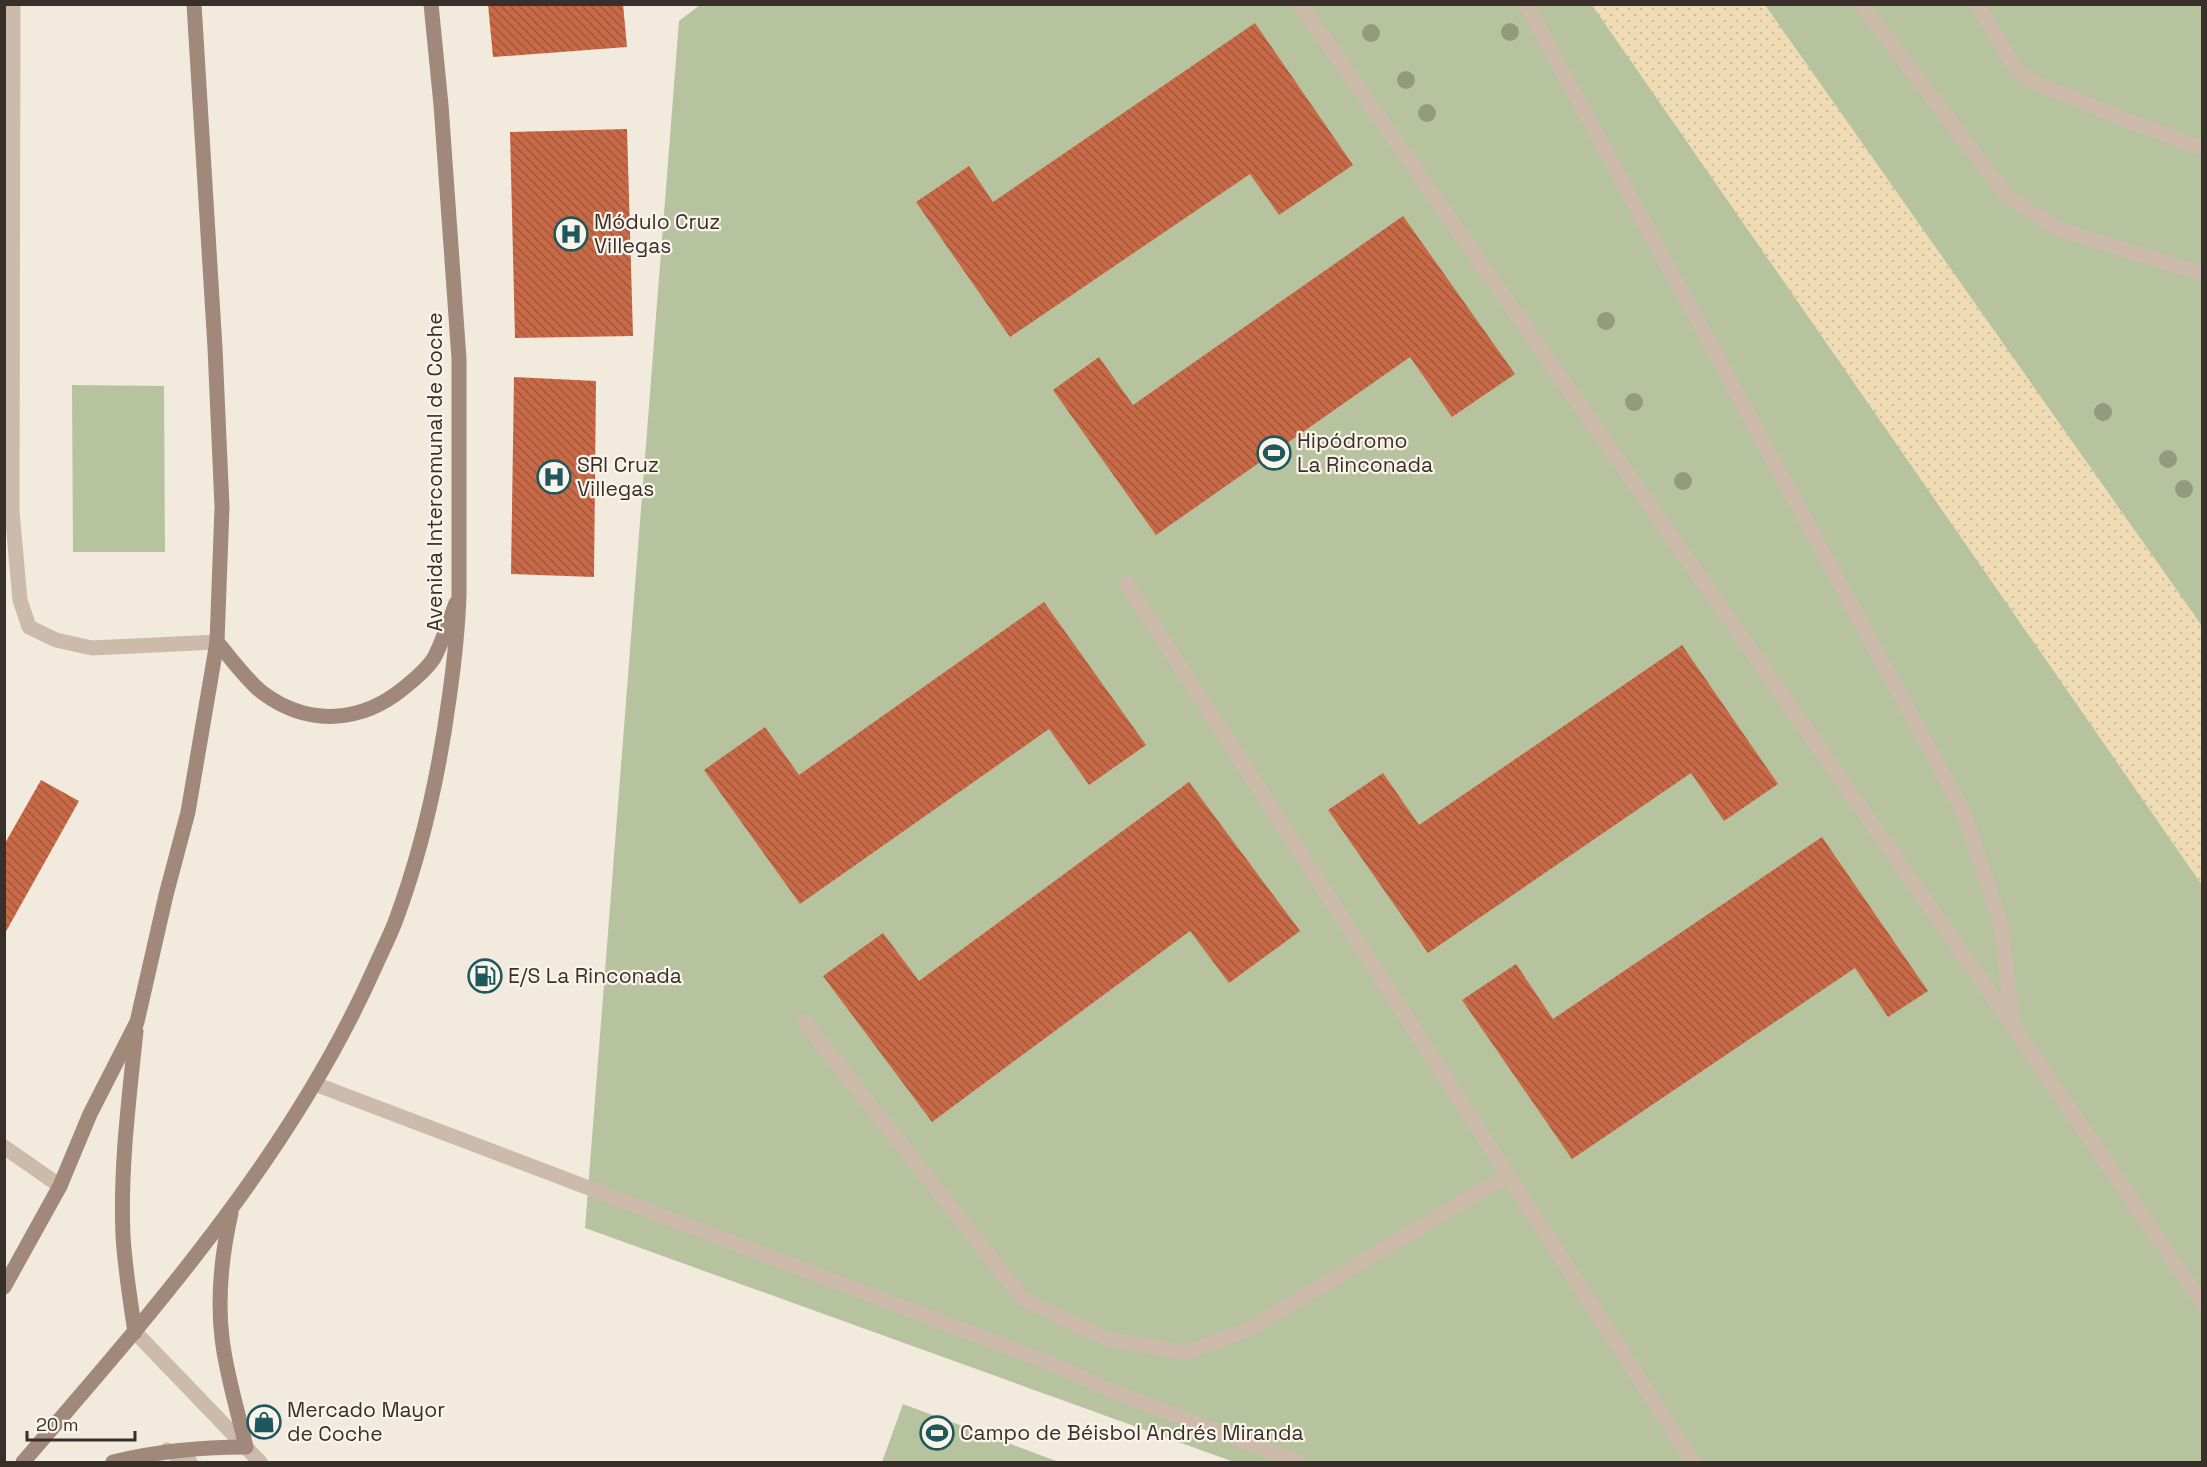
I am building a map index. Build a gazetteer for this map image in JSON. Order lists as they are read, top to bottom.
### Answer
{
  "streets": {
    "main road": ["Avenida Intercomunal de Coche"]
  },
  "places": {
    "hospital": ["Módulo Cruz Villegas", "SRI Cruz Villegas"],
    "sports": ["Hipódromo La Rinconada", "Campo de Béisbol Andrés Miranda"],
    "fuel station": ["E/S La Rinconada"],
    "shop": ["Mercado Mayor de Coche"]
  },
  "scale_bar": "20 m"
}
